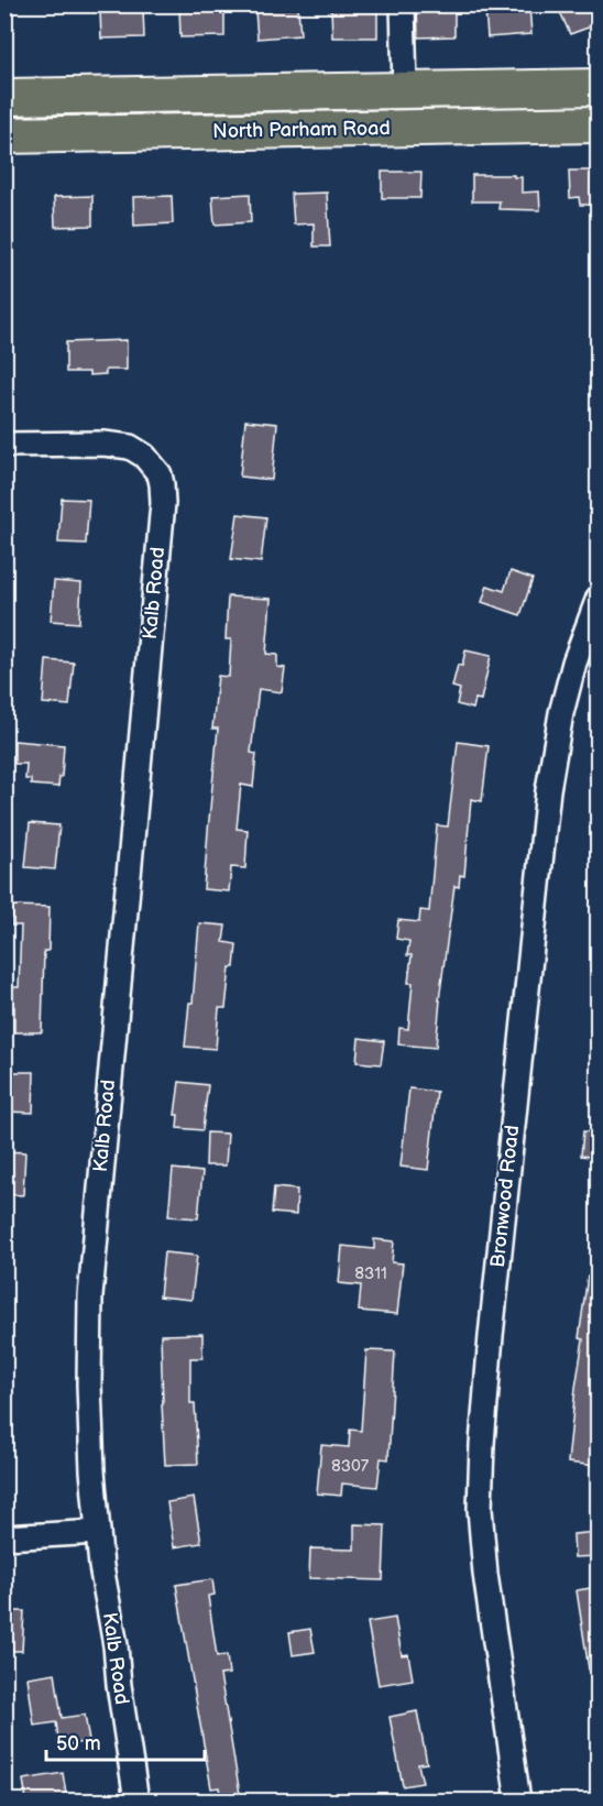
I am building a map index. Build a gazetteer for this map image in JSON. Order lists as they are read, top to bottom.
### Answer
{
  "streets": {
    "highway": ["North Parham Road"],
    "street": ["Kalb Road", "Bronwood Road"]
  },
  "house_numbers": ["8311", "8307"],
  "scale_bar": "50 m"
}
